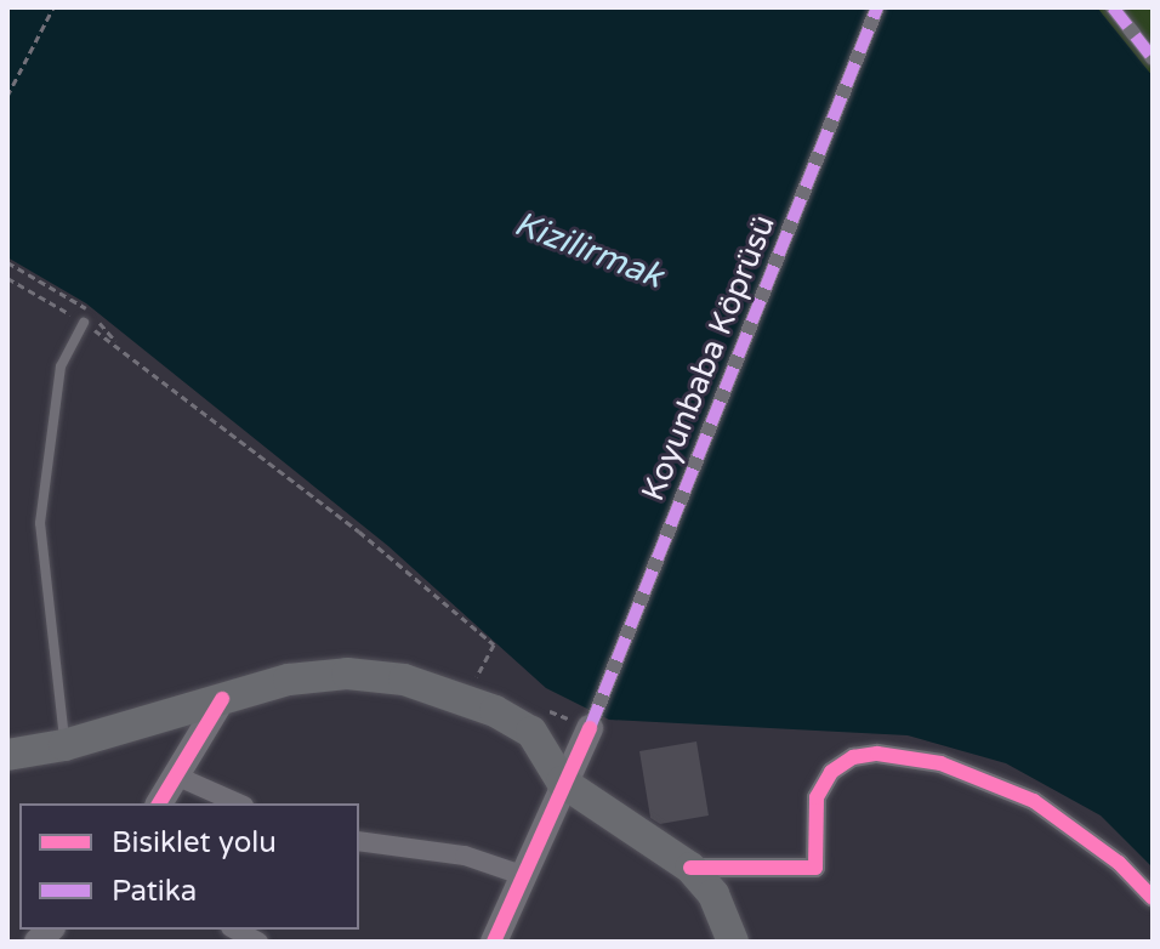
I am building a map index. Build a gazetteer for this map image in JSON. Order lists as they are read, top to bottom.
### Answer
{
  "streets": {
    "street": ["Koyunbaba Köprüsü"]
  },
  "water": ["Kizilirmak"],
  "legend": ["Bisiklet yolu", "Patika"]
}
